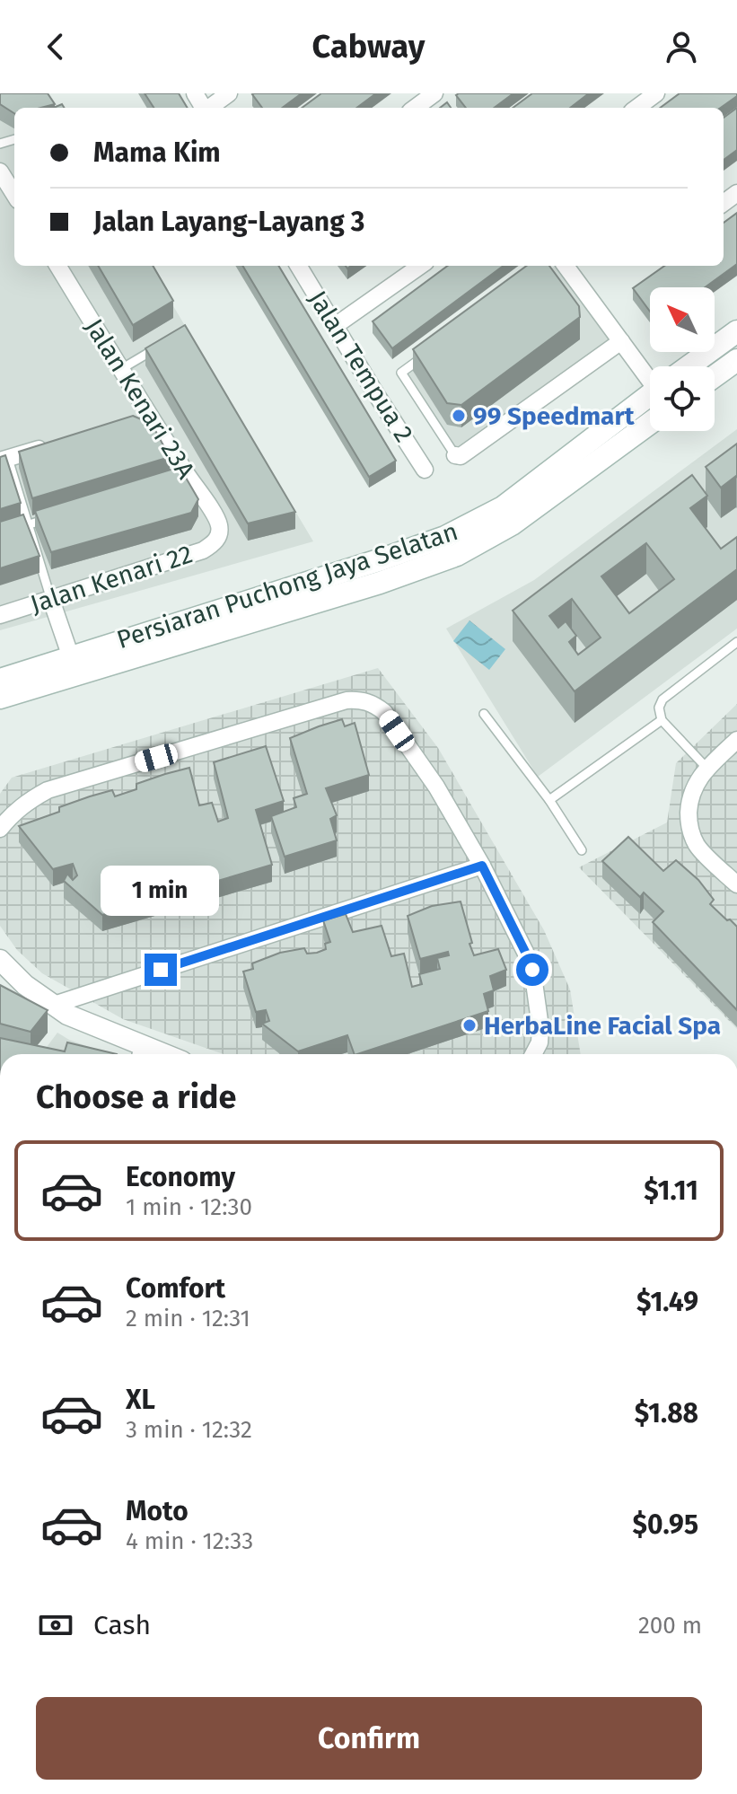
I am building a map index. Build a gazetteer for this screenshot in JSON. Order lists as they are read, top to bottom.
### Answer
{
  "streets": {
    "main road": ["Persiaran Puchong Jaya Selatan"],
    "street": ["Jalan Tempua 2", "Jalan Kenari 23A", "Jalan Kenari 22"]
  },
  "crossings": [
    ["Jalan Kenari 23A", "Jalan Kenari 22"]
  ],
  "places": ["99 Speedmart", "HerbaLine Facial Spa"],
  "north": "top left",
  "page": {
    "header": "Cabway",
    "banner": ["Mama Kim", "Jalan Layang-Layang 3"],
    "bubble": "1 min",
    "heading": "Choose a ride",
    "list": [
      {
        "name": "Economy",
        "note": "1 min · 12:30",
        "value": "$1.11"
      },
      {
        "name": "Comfort",
        "note": "2 min · 12:31",
        "value": "$1.49"
      },
      {
        "name": "XL",
        "note": "3 min · 12:32",
        "value": "$1.88"
      },
      {
        "name": "Moto",
        "note": "4 min · 12:33",
        "value": "$0.95"
      }
    ],
    "pay": ["Cash", "200 m"],
    "buttons": "Confirm"
  }
}
